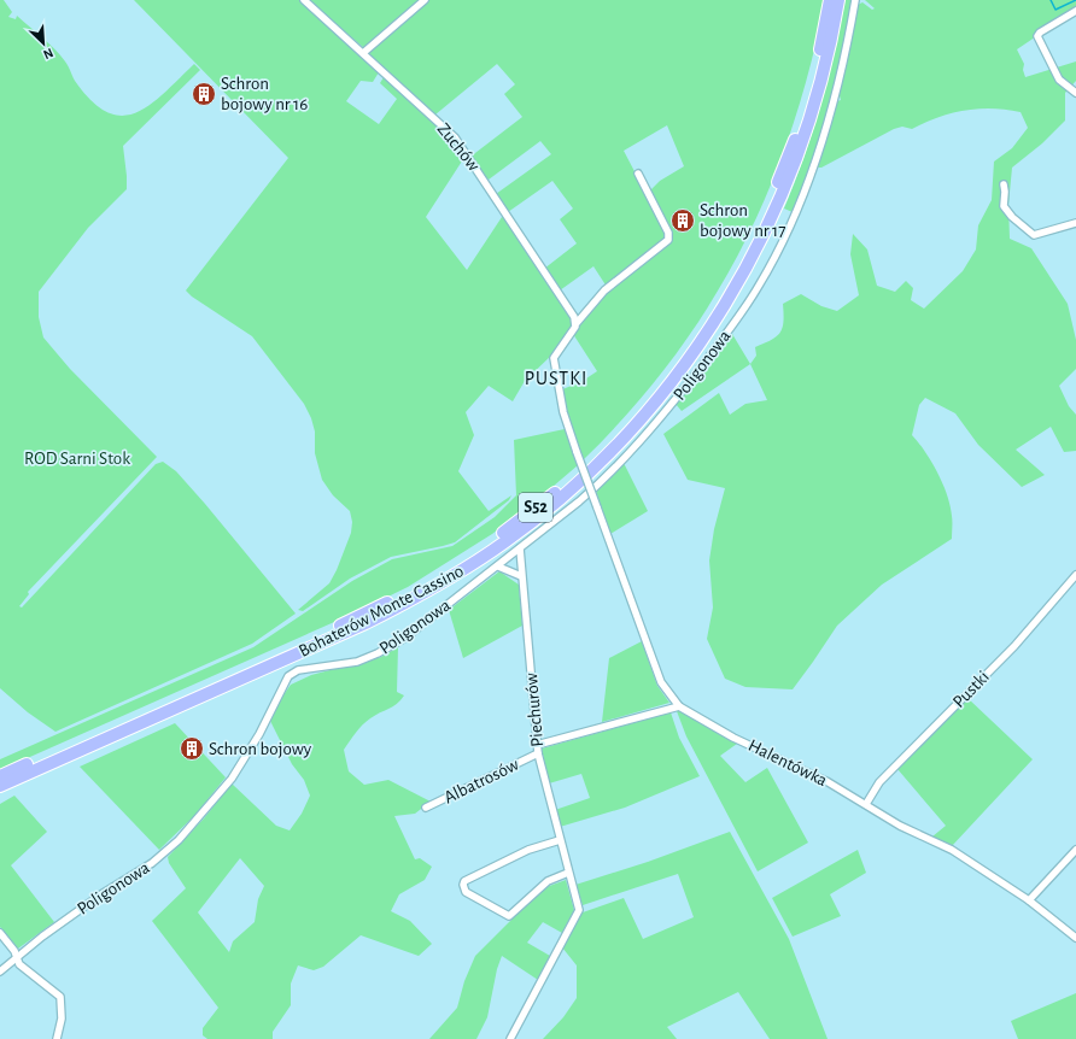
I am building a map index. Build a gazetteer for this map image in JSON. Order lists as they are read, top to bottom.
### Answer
{
  "streets": {
    "highway": ["S52", "Bohaterów Monte Cassino"],
    "street": [
      "Zuchów",
      "Poligonowa",
      "Pustki",
      "Piechurów",
      "Halentówka",
      "Albatrosów"
    ]
  },
  "crossings": [
    ["Zuchów", "Halentówka"],
    ["Poligonowa", "Piechurów"],
    ["Pustki", "Halentówka"],
    ["Piechurów", "Albatrosów"]
  ],
  "districts": ["PUSTKI"],
  "parks": ["ROD Sarni Stok"],
  "places": {
    "building": ["Schron bojowy nr 16", "Schron bojowy nr 17", "Schron bojowy"]
  },
  "north": "bottom right"
}
